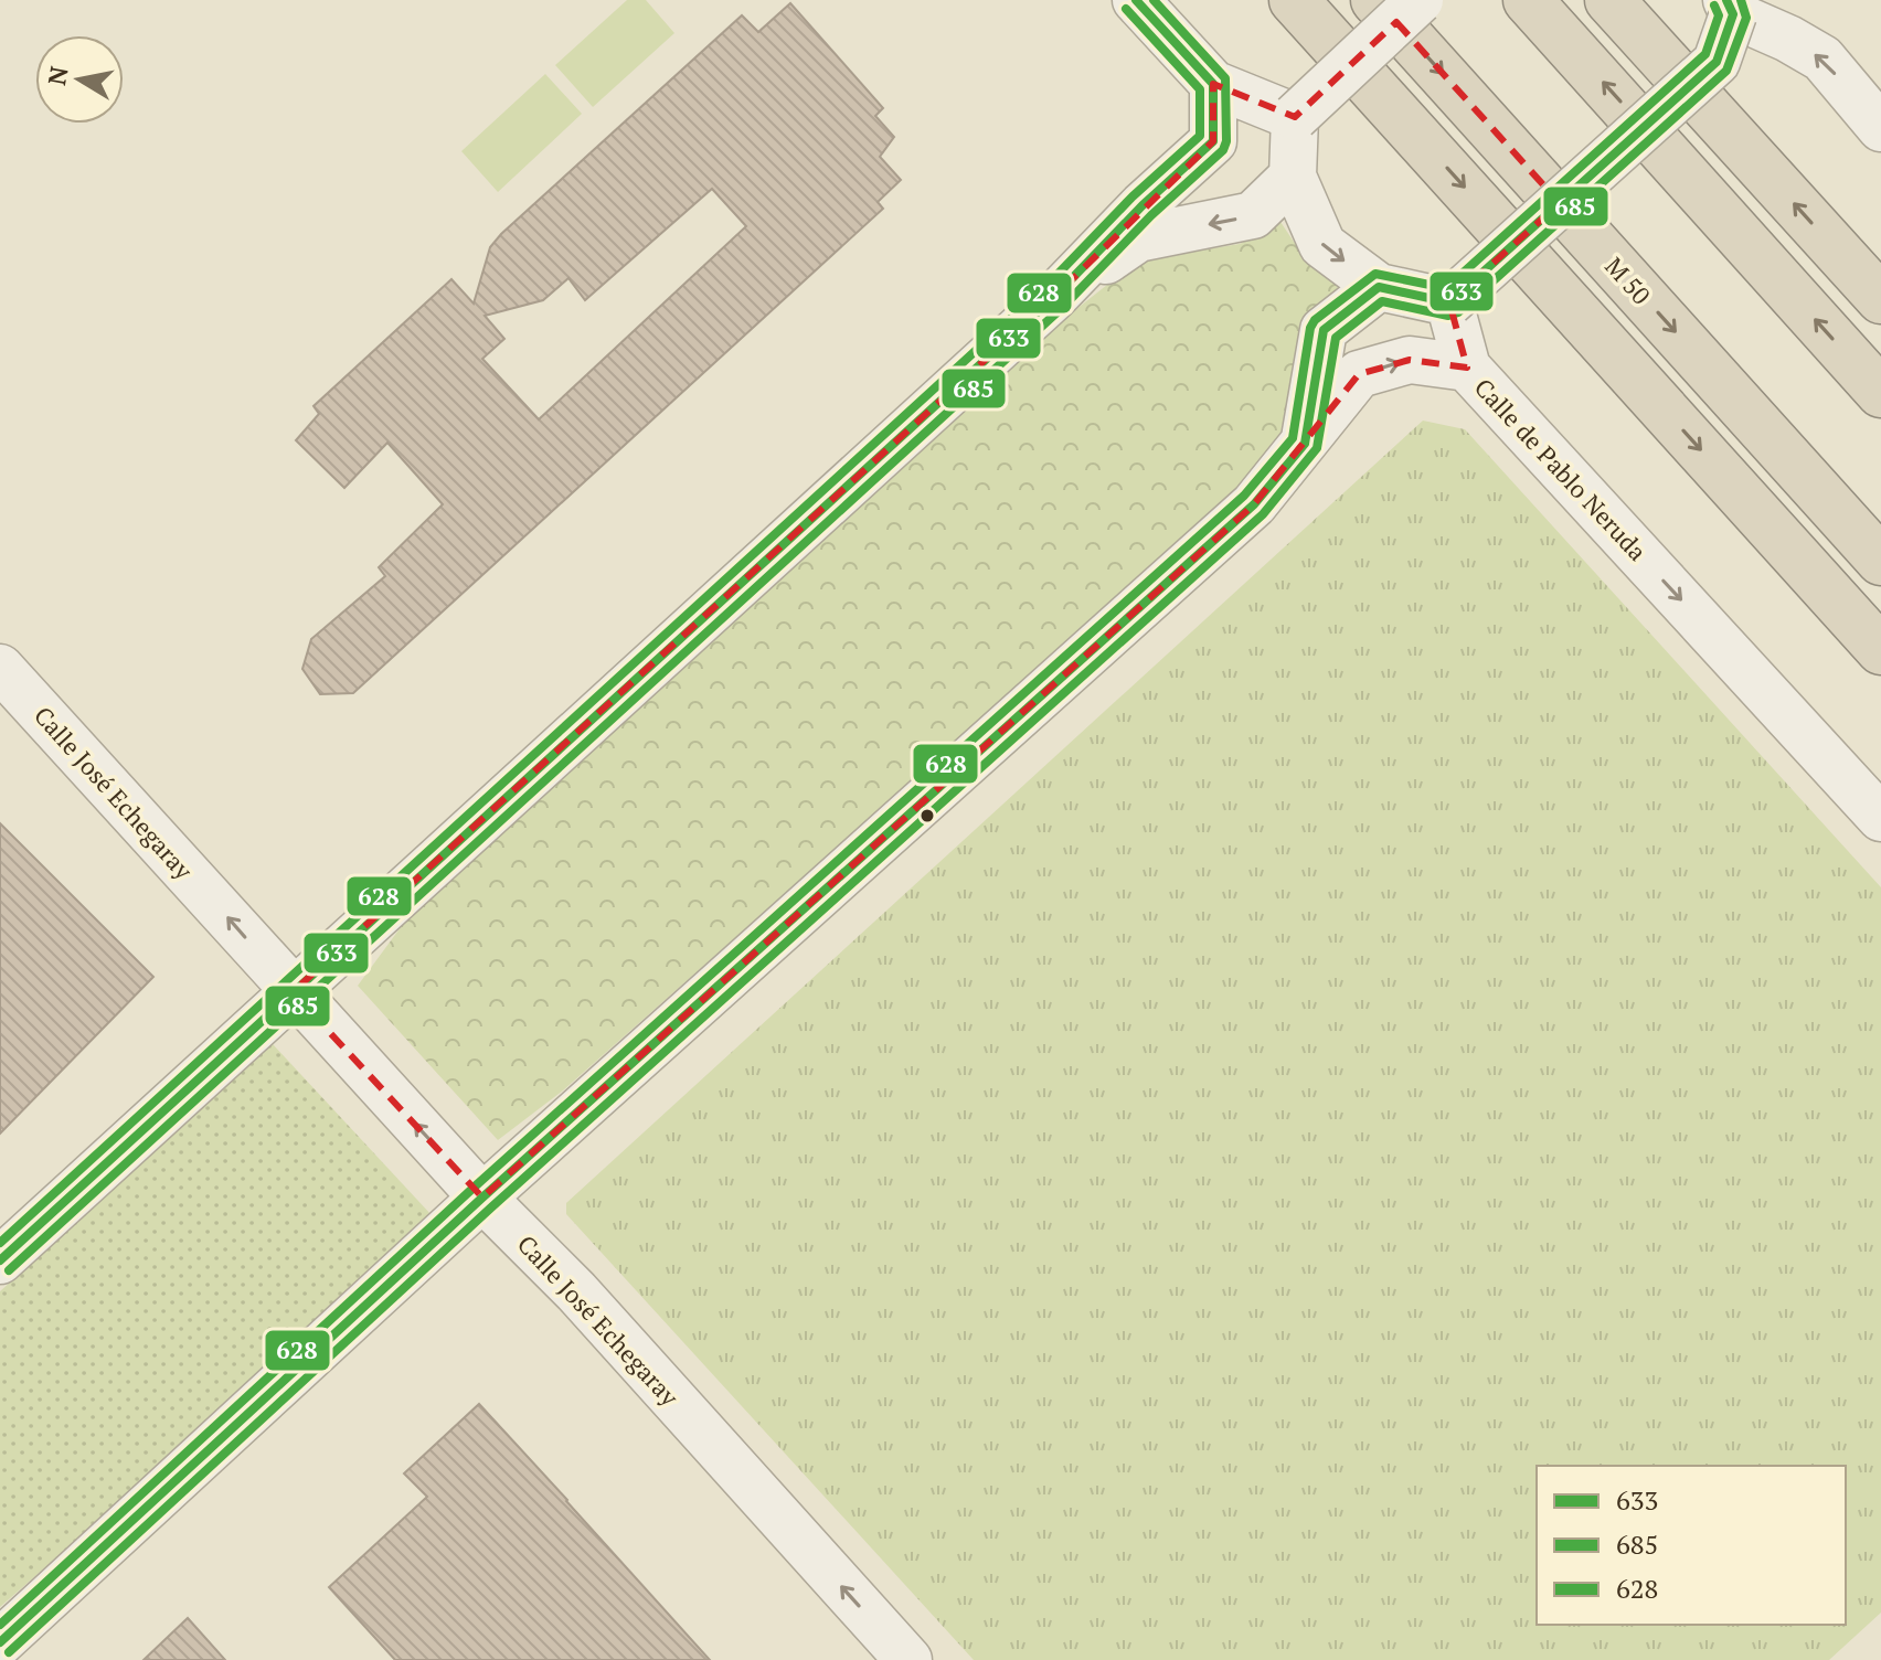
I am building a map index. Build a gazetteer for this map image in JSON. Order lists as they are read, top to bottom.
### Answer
{
  "streets": {
    "highway": ["M 50"],
    "street": ["Calle de Pablo Neruda", "Calle José Echegaray"]
  },
  "one_way": ["Calle de Pablo Neruda", "Calle José Echegaray"],
  "lines": ["transit line 633", "transit line 685", "transit line 628"],
  "legend": ["633", "685", "628"],
  "north": "left"
}
